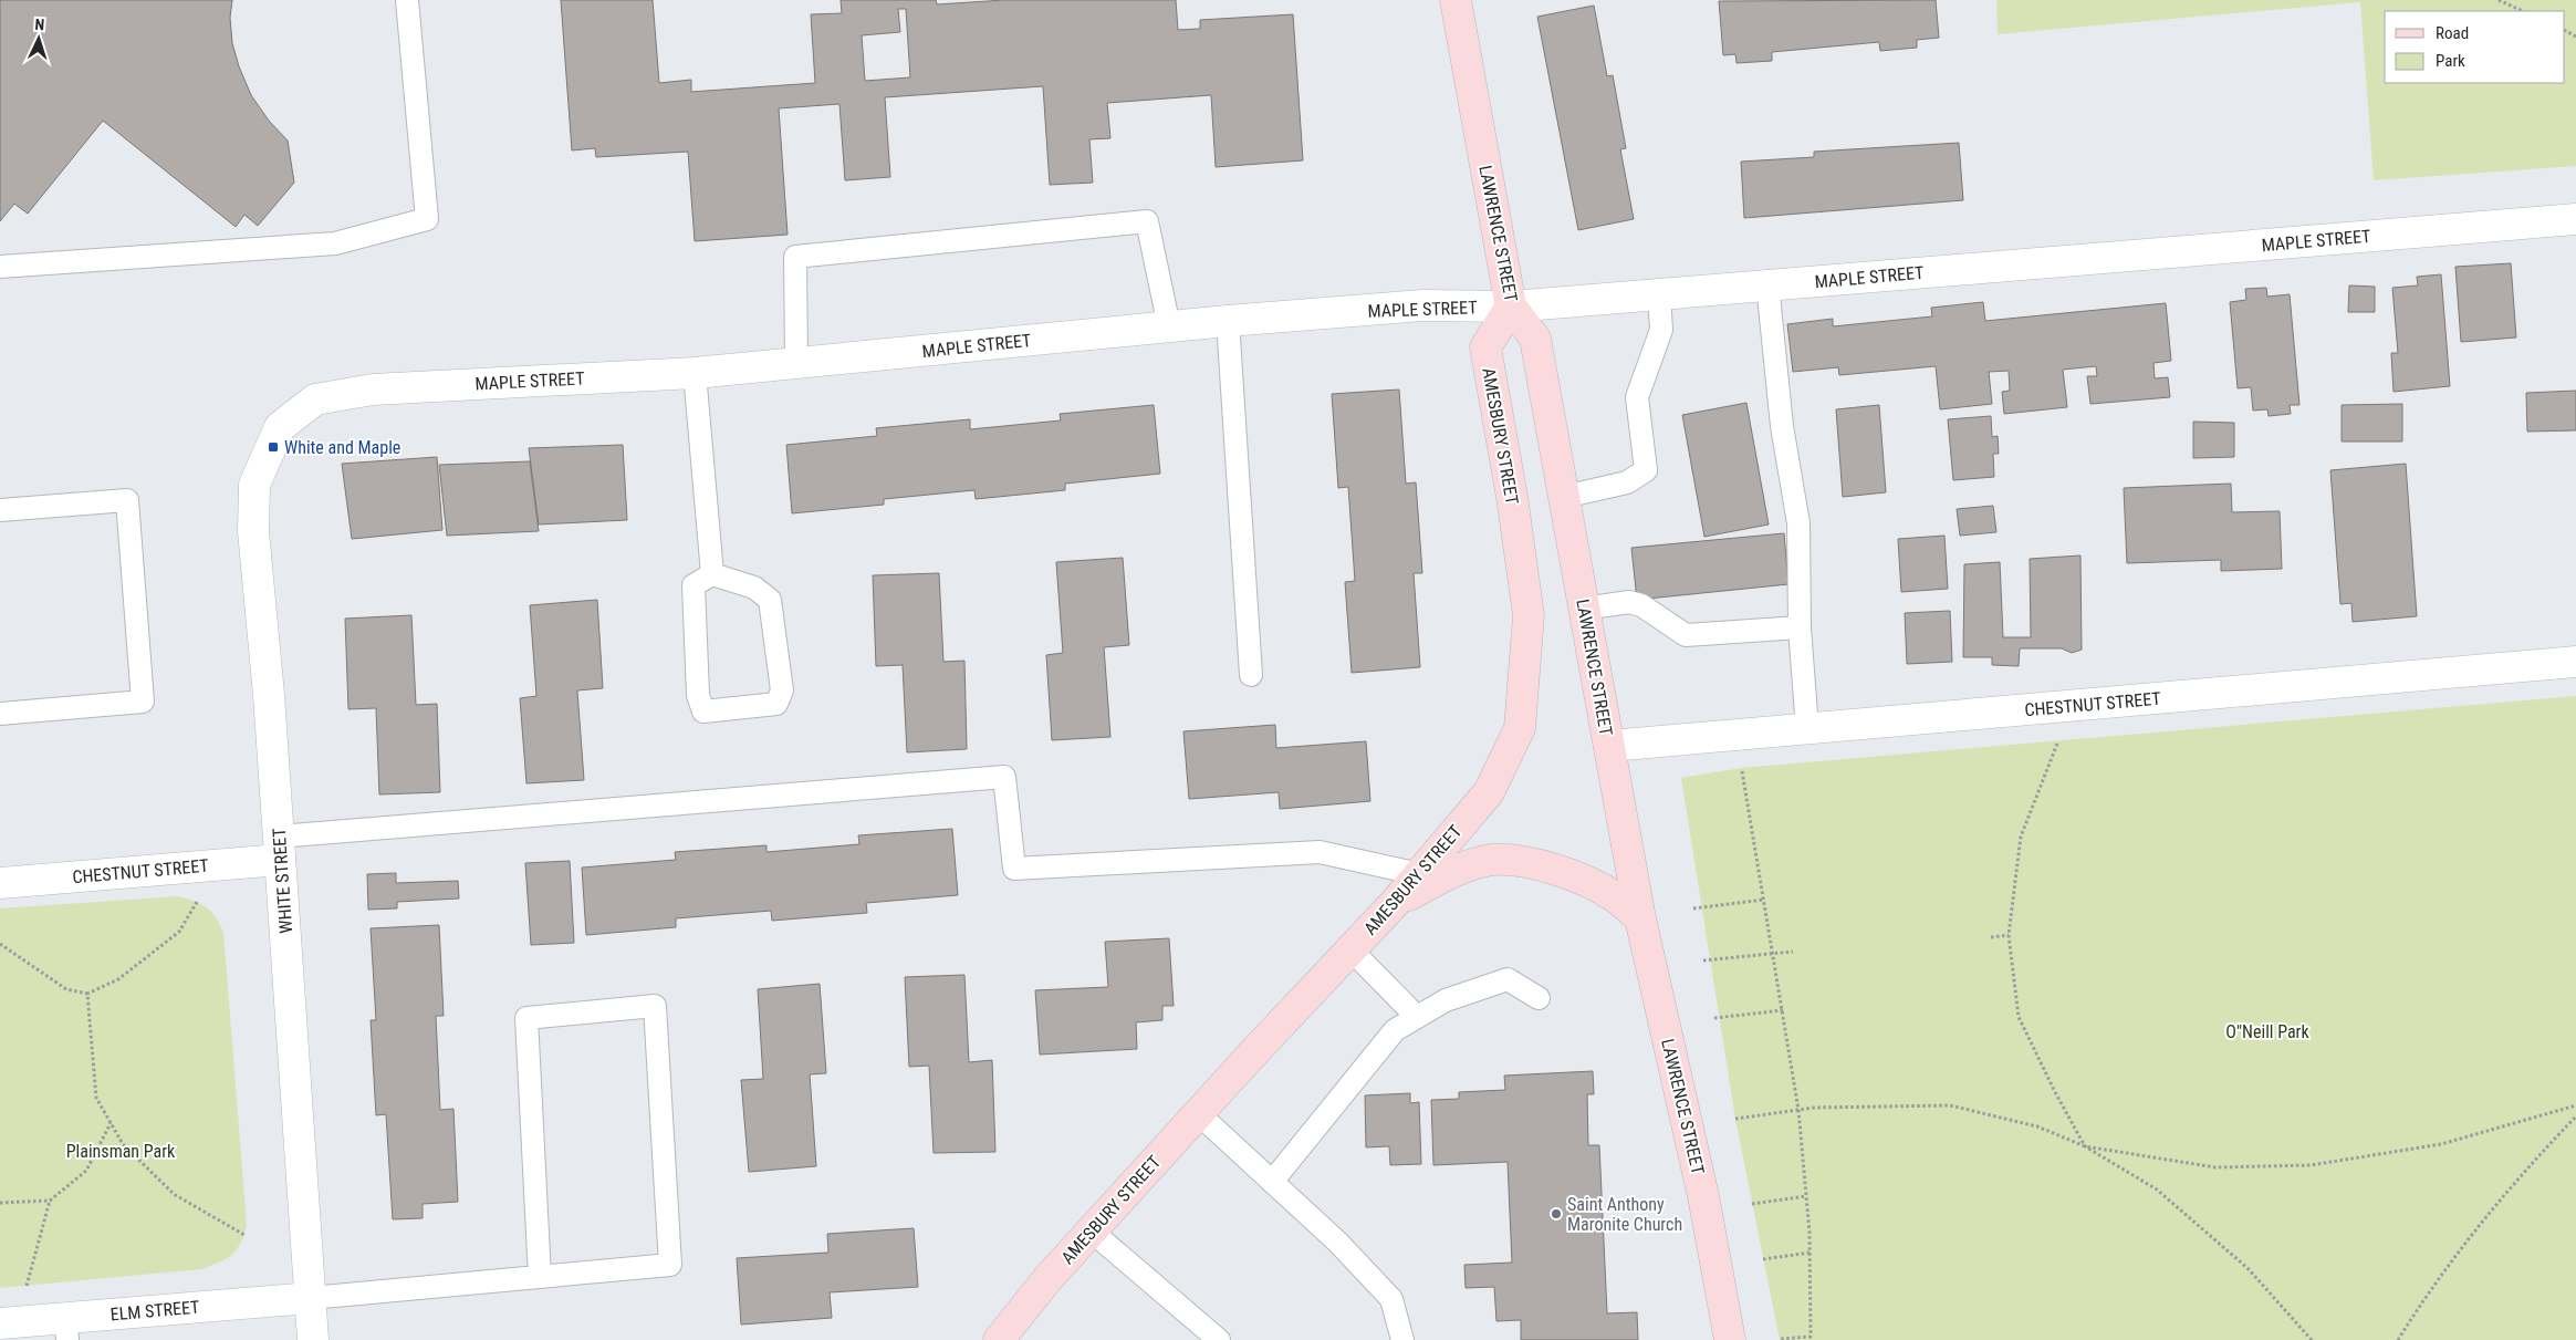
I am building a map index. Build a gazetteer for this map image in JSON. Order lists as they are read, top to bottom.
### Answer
{
  "streets": {
    "main road": ["LAWRENCE STREET", "AMESBURY STREET"],
    "street": [
      "MAPLE STREET",
      "CHESTNUT STREET",
      "WHITE STREET",
      "ELM STREET"
    ]
  },
  "crossings": [
    ["LAWRENCE STREET", "MAPLE STREET"],
    ["LAWRENCE STREET", "AMESBURY STREET"],
    ["LAWRENCE STREET", "CHESTNUT STREET"],
    ["MAPLE STREET", "AMESBURY STREET"],
    ["MAPLE STREET", "WHITE STREET"],
    ["CHESTNUT STREET", "WHITE STREET"],
    ["WHITE STREET", "ELM STREET"]
  ],
  "parks": ["O\"Neill Park", "Plainsman Park"],
  "places": {
    "transit": ["White and Maple"],
    "other": ["Saint Anthony Maronite Church"]
  },
  "legend": ["Road", "Park"],
  "north": "top"
}
